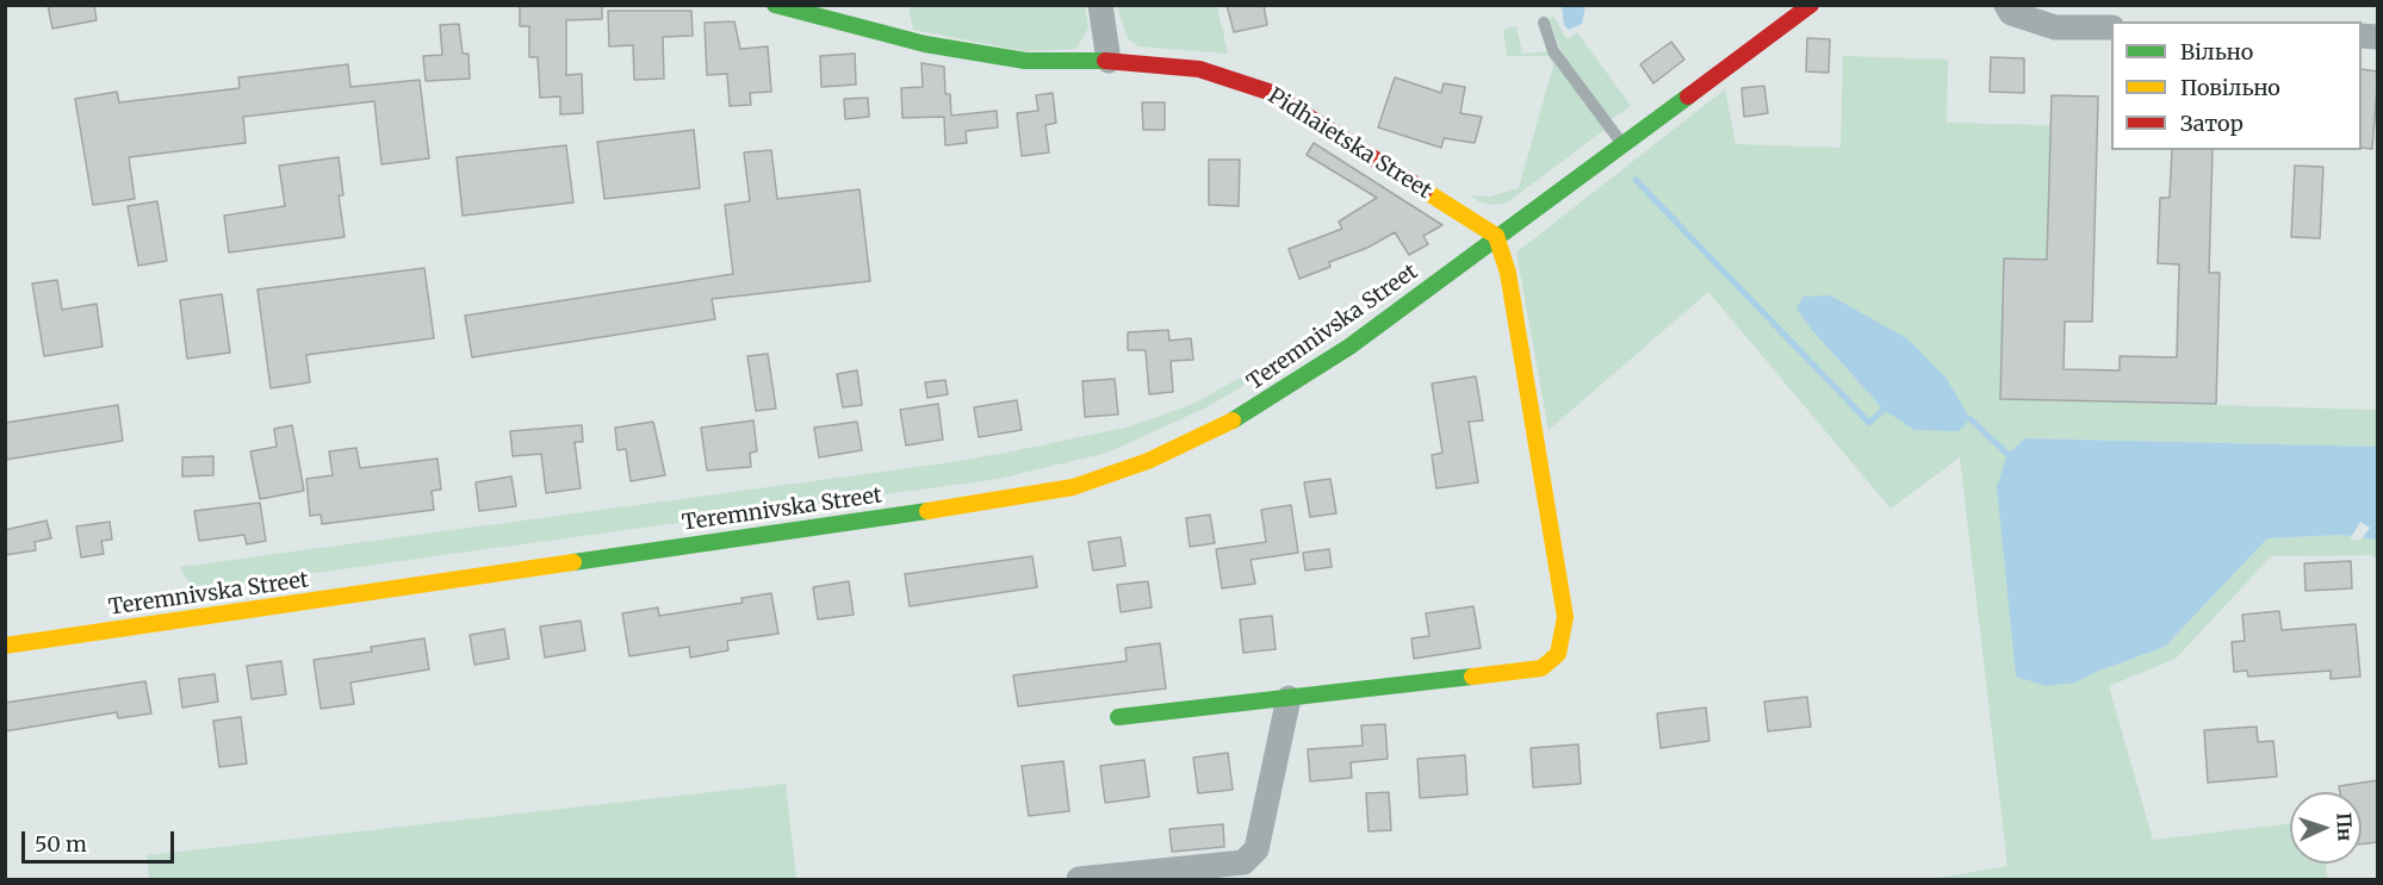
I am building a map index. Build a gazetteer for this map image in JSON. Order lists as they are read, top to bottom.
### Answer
{
  "streets": {
    "street": ["Pidhaietska Street", "Teremnivska Street"]
  },
  "crossings": [
    ["Pidhaietska Street", "Teremnivska Street"]
  ],
  "legend": ["Вільно", "Повільно", "Затор"],
  "scale_bar": "50 m",
  "north": "right"
}
